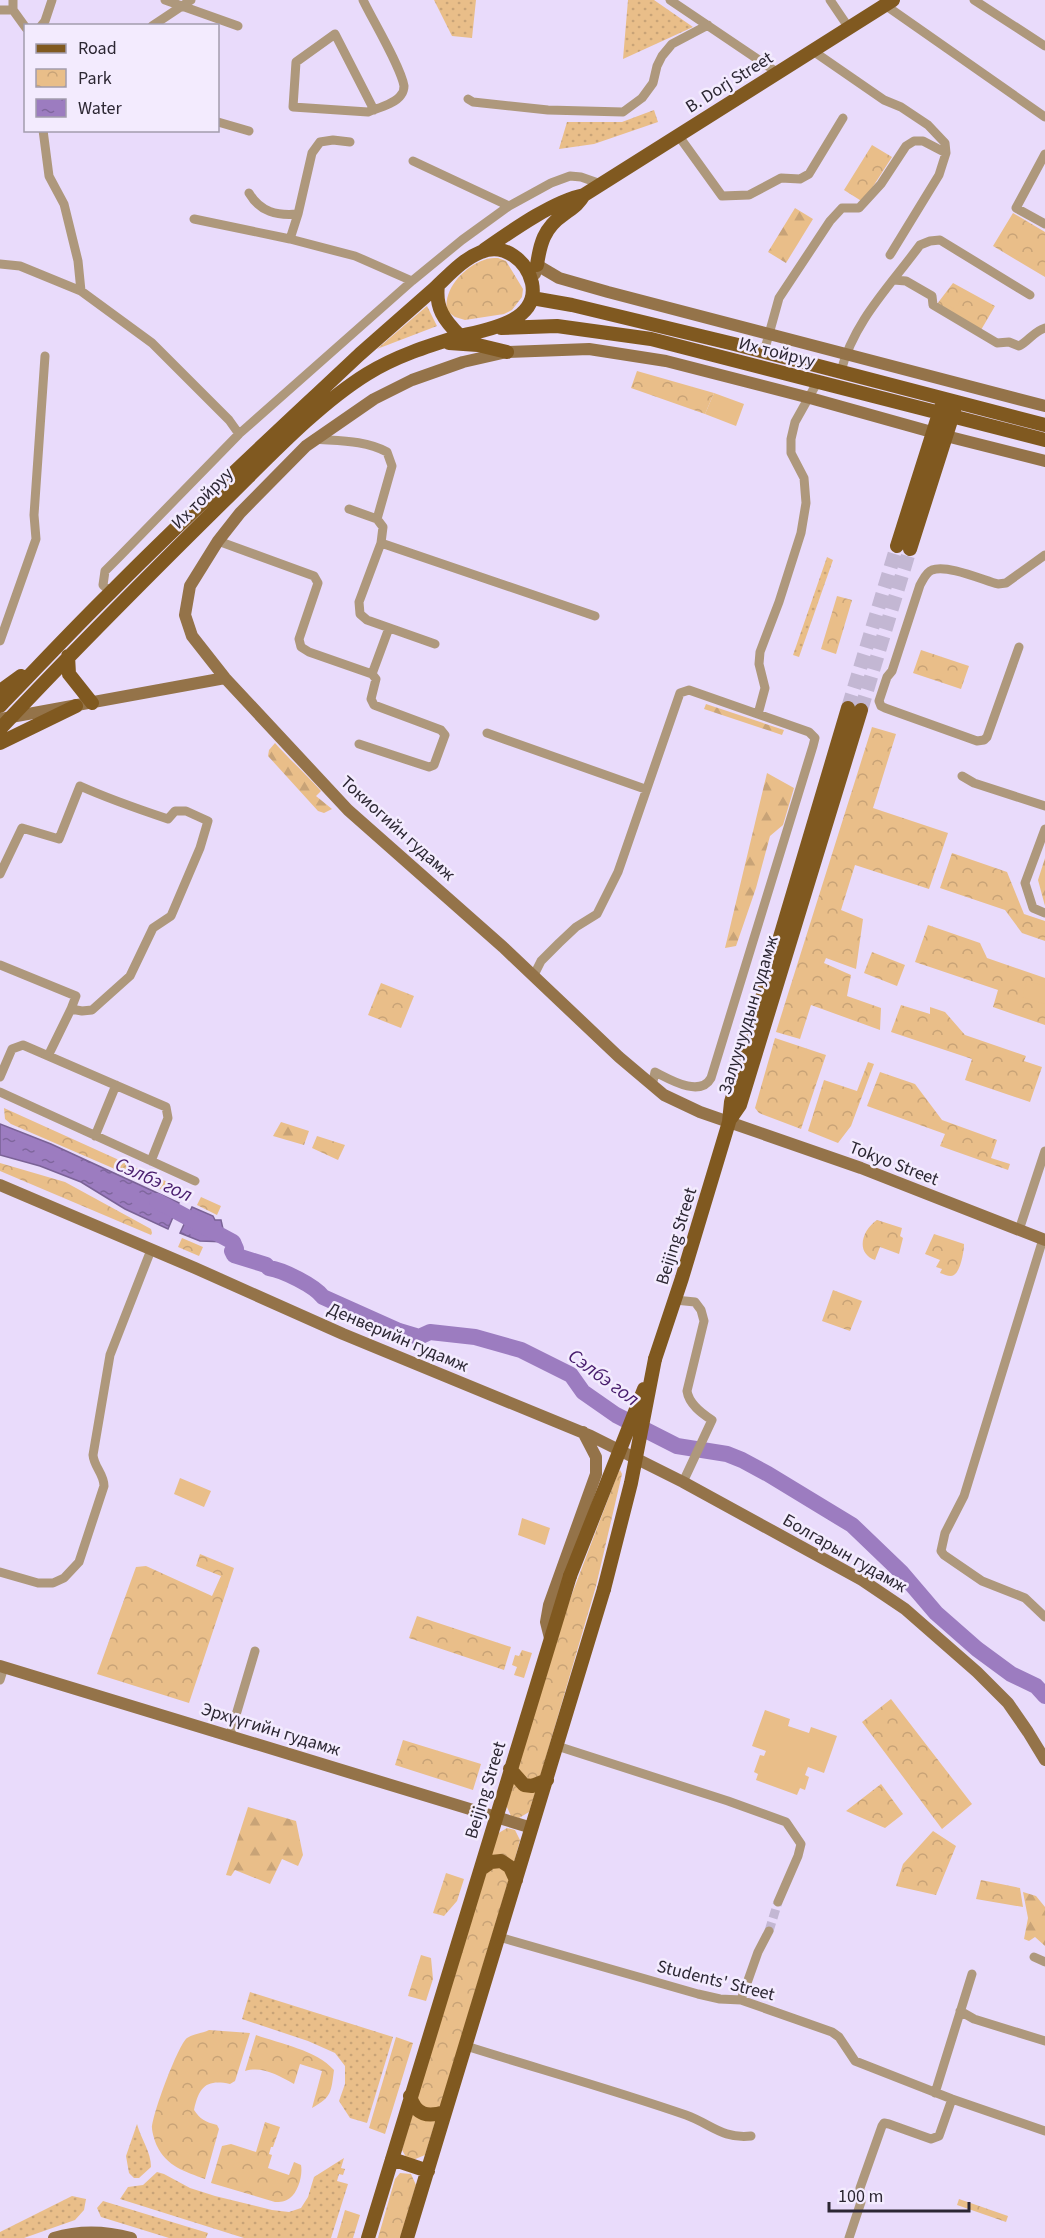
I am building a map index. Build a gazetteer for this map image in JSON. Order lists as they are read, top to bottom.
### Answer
{
  "streets": {
    "main road": [
      "B. Dorj Street",
      "Их тойруу",
      "Залуучуудын гудамж",
      "Beijing Street"
    ],
    "street": [
      "Токиогийн гудамж",
      "Tokyo Street",
      "Денверийн гудамж",
      "Болгарын гудамж",
      "Эрхүүгийн гудамж",
      "Students' Street"
    ]
  },
  "crossings": [
    ["Токиогийн гудамж", "Залуучуудын гудамж"],
    ["Токиогийн гудамж", "Tokyo Street"],
    ["Токиогийн гудамж", "Beijing Street"],
    ["Залуучуудын гудамж", "Tokyo Street"],
    ["Залуучуудын гудамж", "Beijing Street"],
    ["Tokyo Street", "Beijing Street"],
    ["Beijing Street", "Эрхүүгийн гудамж"],
    ["Beijing Street", "Students' Street"],
    ["Денверийн гудамж", "Болгарын гудамж"]
  ],
  "water": ["Сэлбэ гол"],
  "legend": ["Road", "Park", "Water"],
  "scale_bar": "100 m"
}
